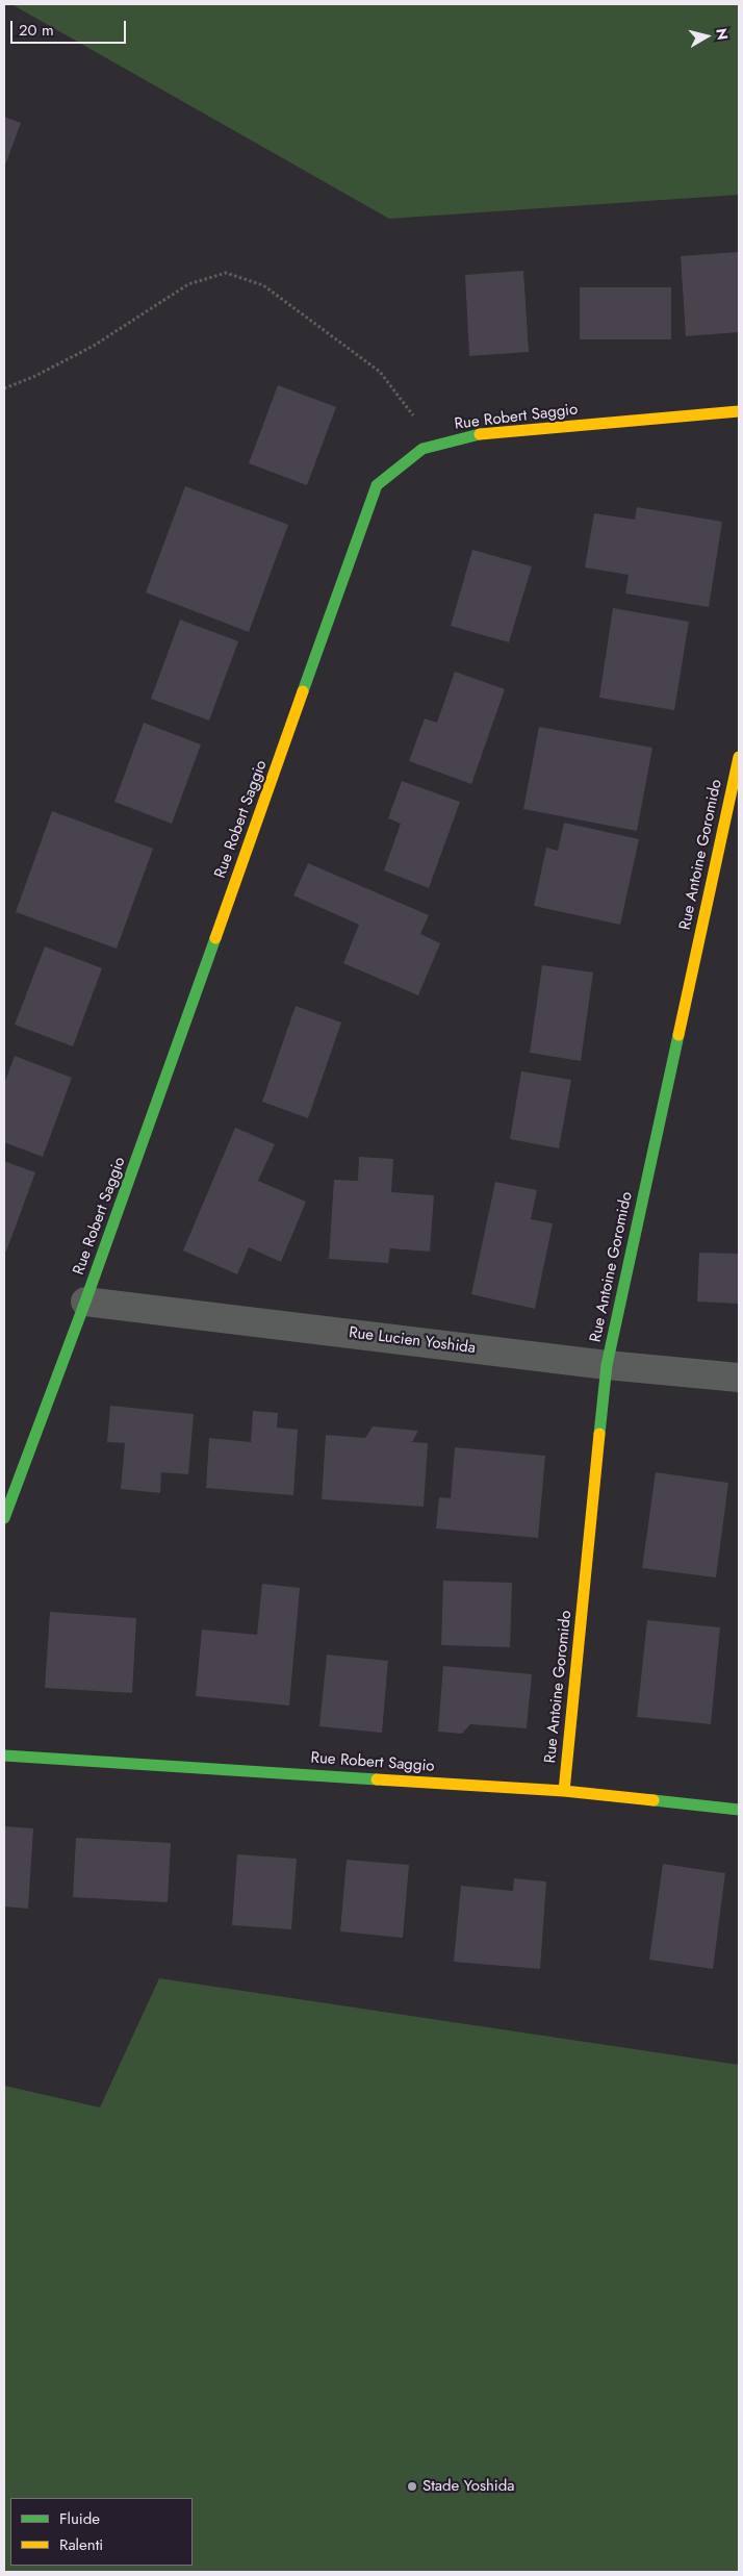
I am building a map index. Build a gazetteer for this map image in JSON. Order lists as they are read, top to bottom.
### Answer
{
  "streets": {
    "street": ["Rue Robert Saggio", "Rue Antoine Goromido", "Rue Lucien Yoshida"]
  },
  "crossings": [
    ["Rue Robert Saggio", "Rue Antoine Goromido"],
    ["Rue Robert Saggio", "Rue Lucien Yoshida"],
    ["Rue Antoine Goromido", "Rue Lucien Yoshida"]
  ],
  "places": ["Stade Yoshida"],
  "legend": ["Fluide", "Ralenti"],
  "scale_bar": "20 m",
  "north": "right"
}
